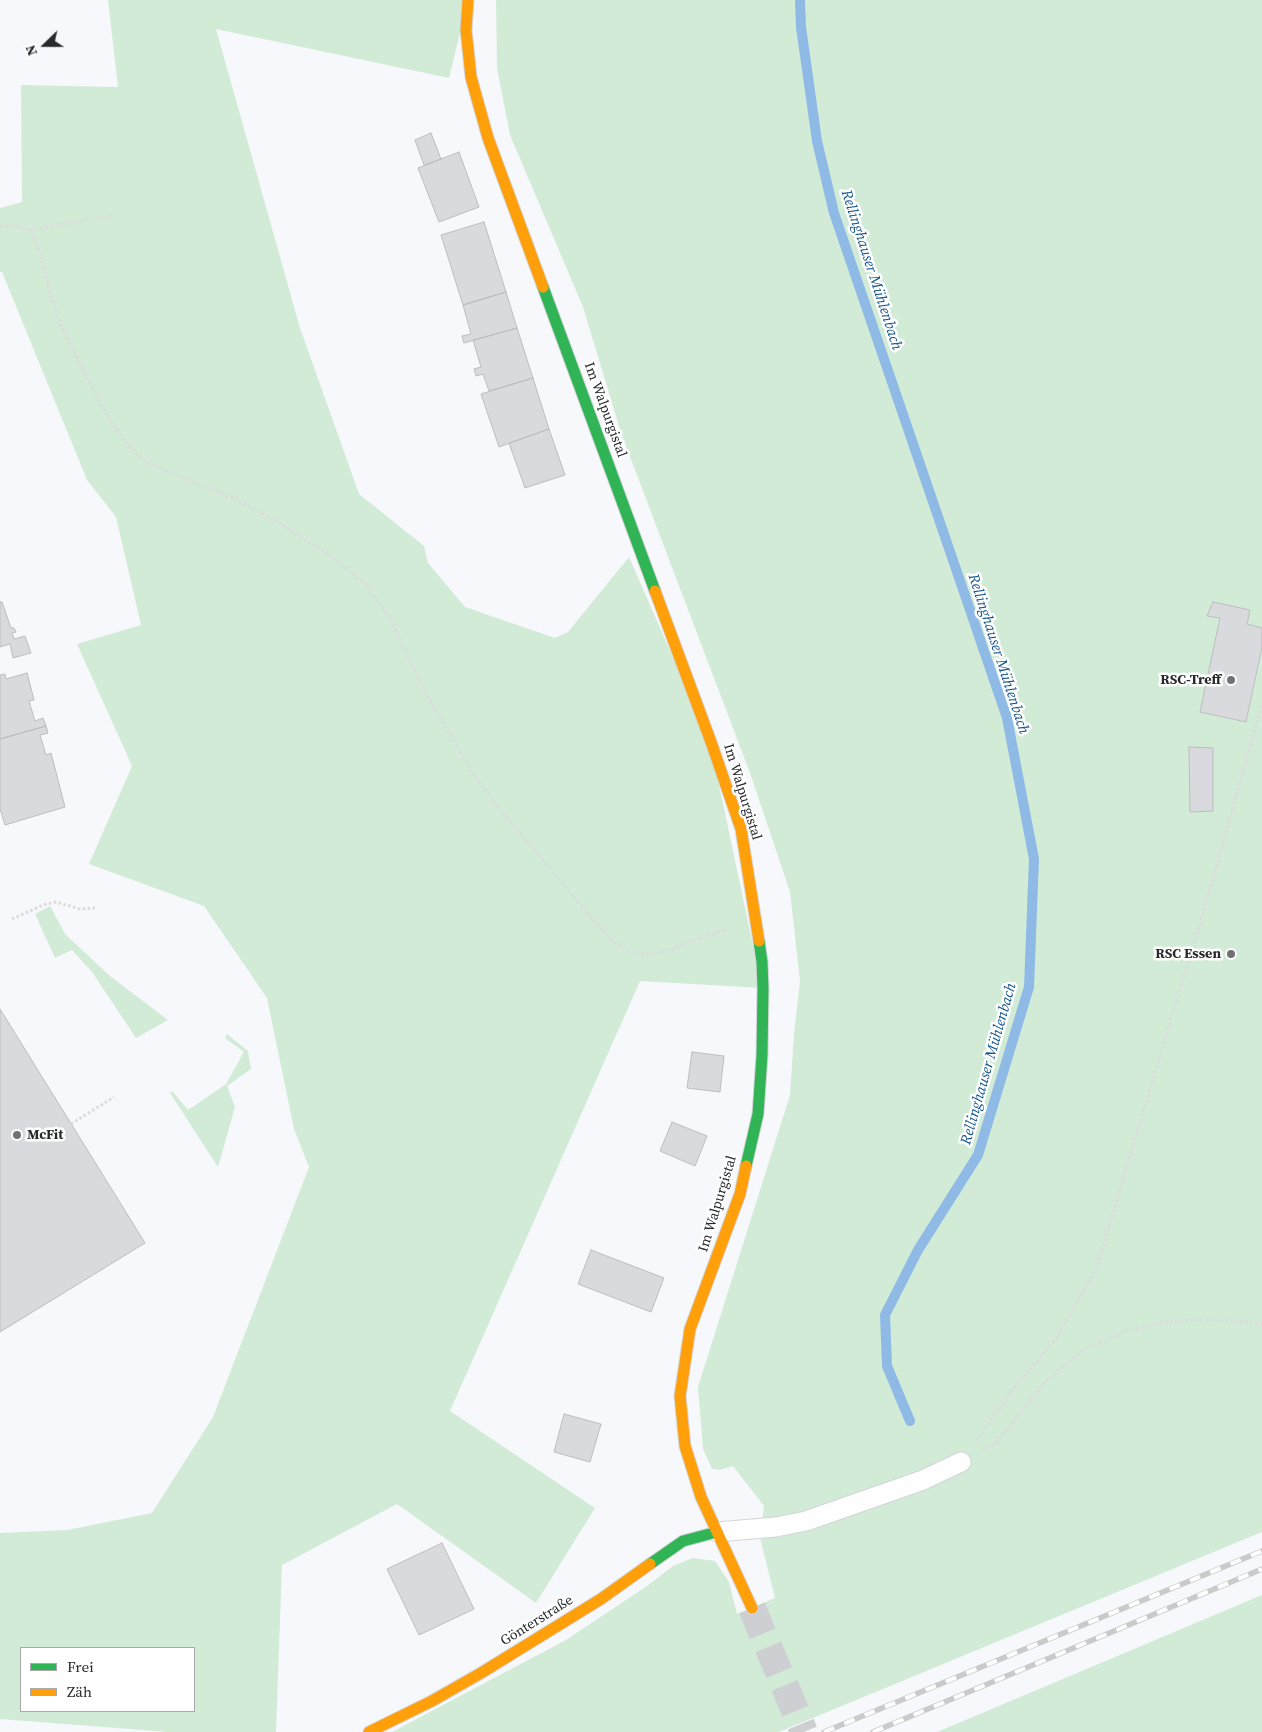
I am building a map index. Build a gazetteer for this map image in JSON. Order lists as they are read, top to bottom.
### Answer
{
  "streets": {
    "street": ["Im Walpurgistal", "Gönterstraße"]
  },
  "crossings": [
    ["Im Walpurgistal", "Gönterstraße"]
  ],
  "water": ["Rellinghauser Mühlenbach"],
  "places": ["RSC-Treff", "RSC Essen", "McFit"],
  "legend": ["Frei", "Zäh"],
  "north": "left"
}
